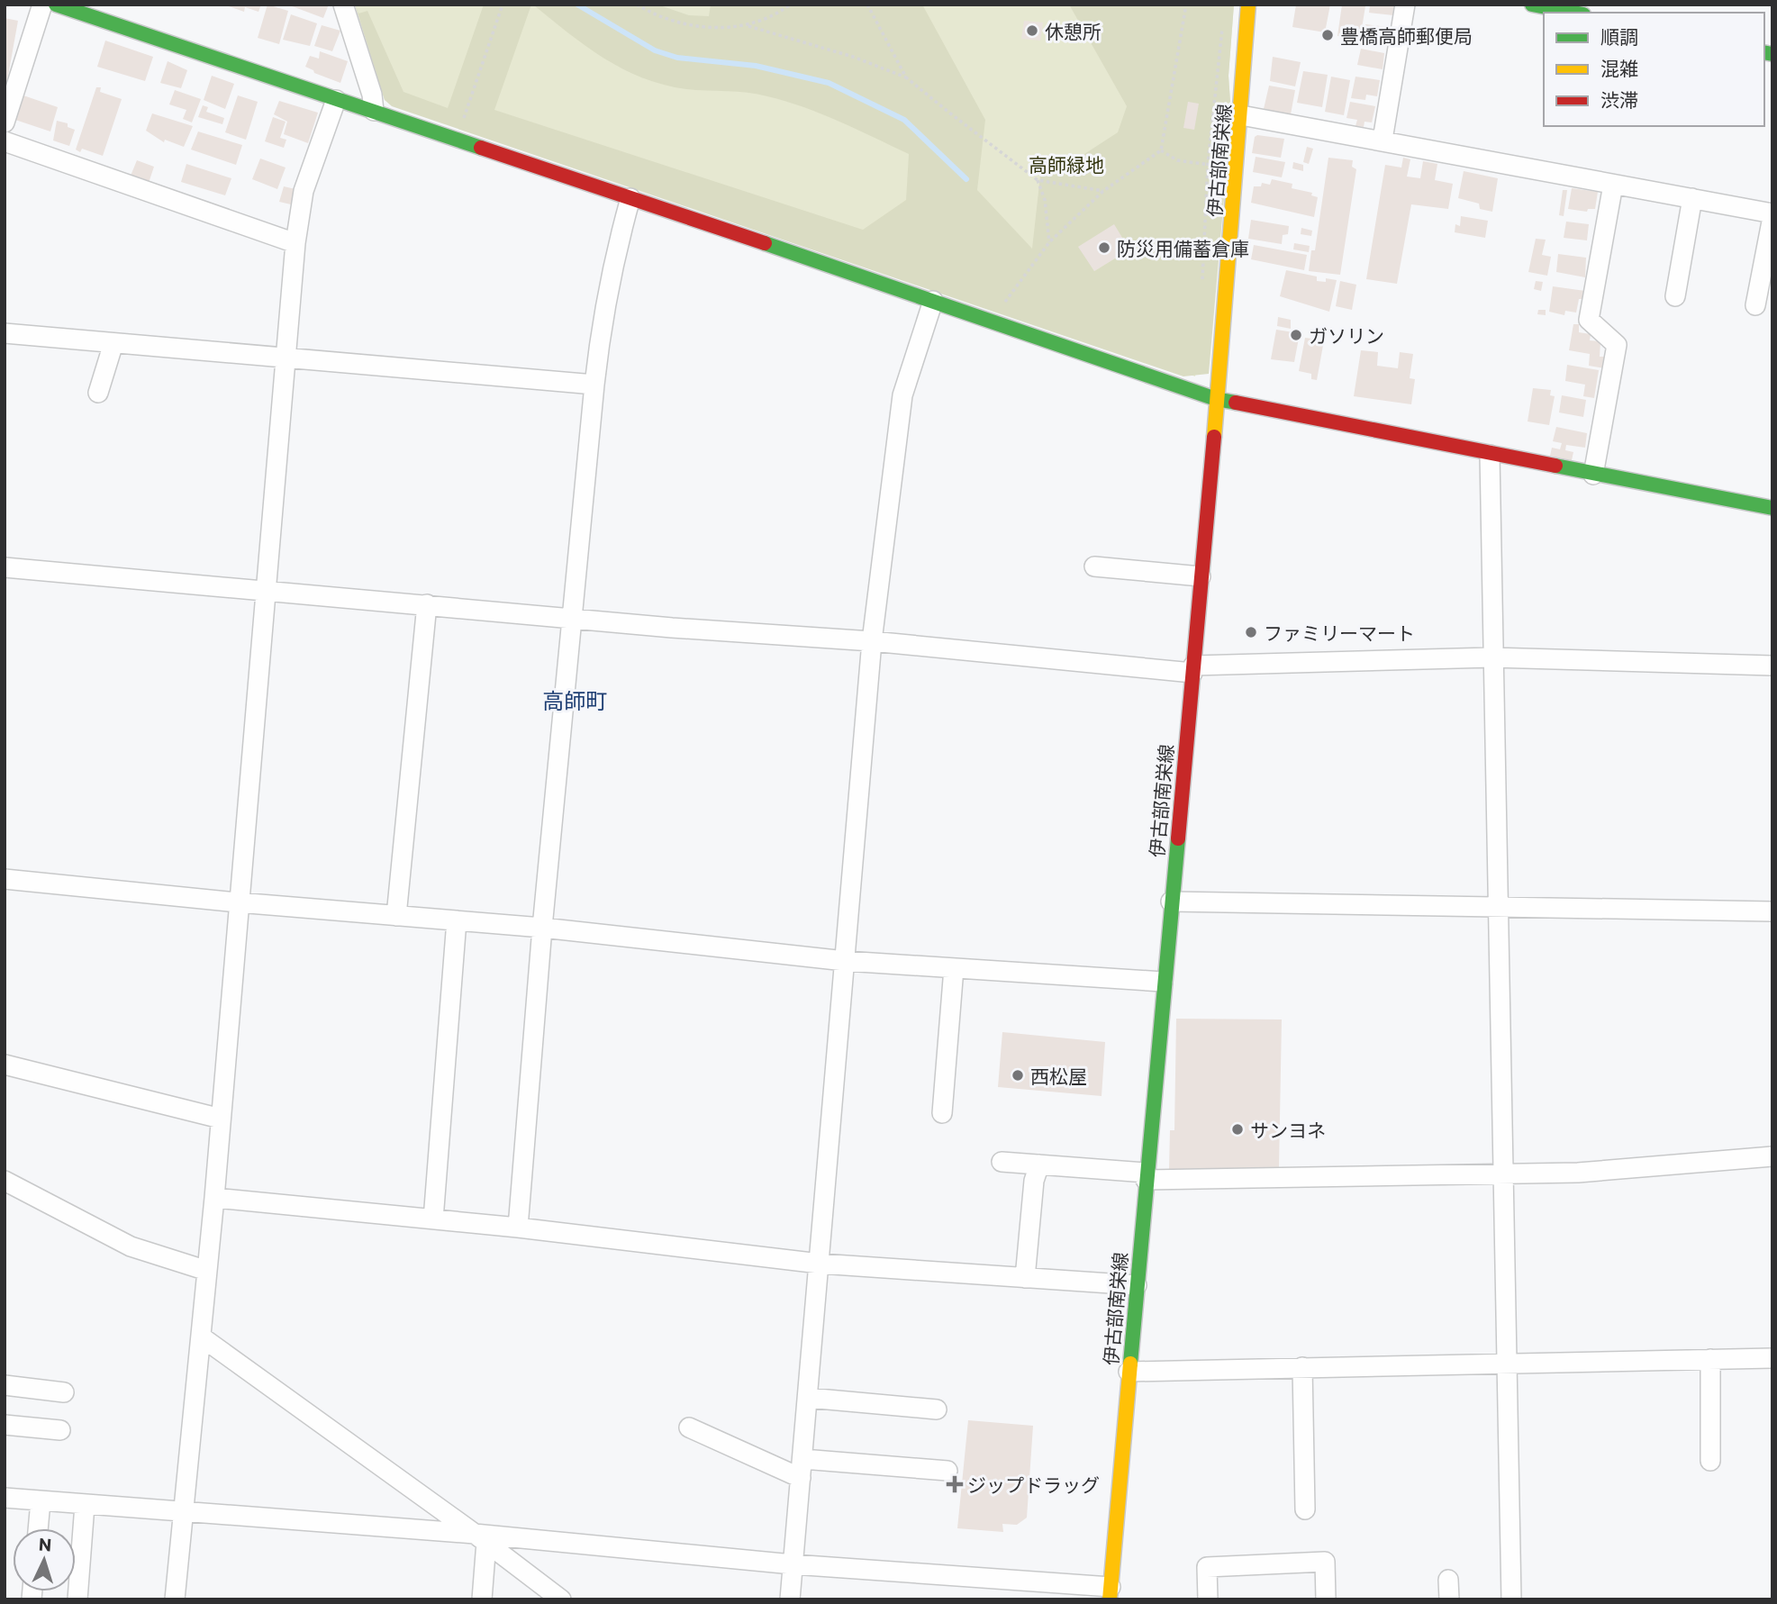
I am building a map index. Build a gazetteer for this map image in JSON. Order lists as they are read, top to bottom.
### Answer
{
  "streets": {
    "street": ["伊古部南栄線"]
  },
  "districts": ["高師町"],
  "parks": ["高師緑地"],
  "places": {
    "other": [
      "休憩所",
      "豊橋高師郵便局",
      "防災用備蓄倉庫",
      "ガソリン",
      "ファミリーマート",
      "西松屋",
      "サンヨネ"
    ],
    "health": ["ジップドラッグ"]
  },
  "legend": ["順調", "混雑", "渋滞"],
  "north": "top"
}
